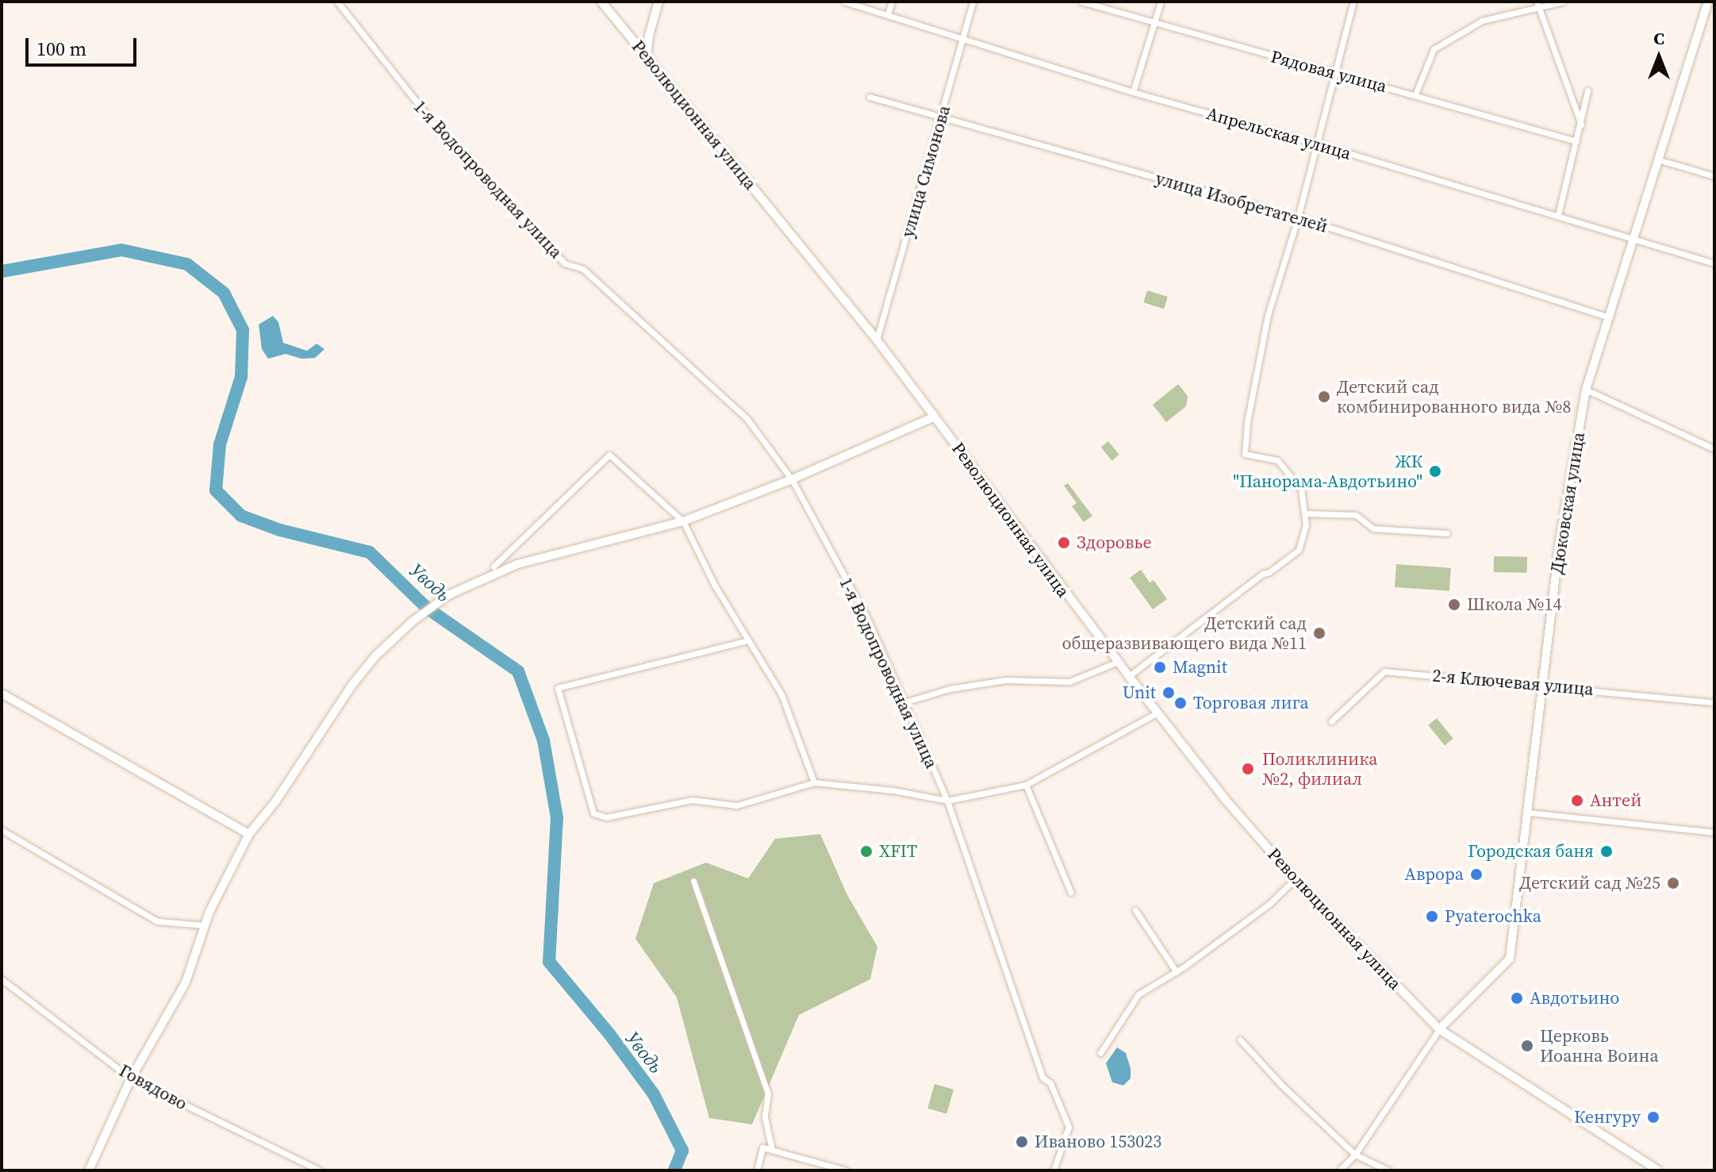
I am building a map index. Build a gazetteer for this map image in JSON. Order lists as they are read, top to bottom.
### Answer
{
  "streets": {
    "main road": ["Революционная улица", "Дюковская улица"],
    "street": [
      "Рядовая улица",
      "Апрельская улица",
      "улица Симонова",
      "1-я Водопроводная улица",
      "улица Изобретателей",
      "2-я Ключевая улица",
      "Говядово"
    ]
  },
  "crossings": [
    ["Революционная улица", "улица Симонова"],
    ["Революционная улица", "Дюковская улица"],
    ["Апрельская улица", "улица Симонова"],
    ["Апрельская улица", "Дюковская улица"],
    ["улица Симонова", "улица Изобретателей"],
    ["улица Изобретателей", "Дюковская улица"],
    ["Дюковская улица", "2-я Ключевая улица"]
  ],
  "water": ["Уводь"],
  "places": [
    "Детский сад комбинированного вида №8",
    "ЖК \"Панорама-Авдотьино\"",
    "Здоровье",
    "Школа №14",
    "Детский сад общеразвивающего вида №11",
    "Magnit",
    "Unit",
    "Торговая лига",
    "Поликлиника №2, филиал",
    "Антей",
    "XFIT",
    "Городская баня",
    "Аврора",
    "Детский сад №25",
    "Pyaterochka",
    "Авдотьино",
    "Церковь Иоанна Воина",
    "Кенгуру",
    "Иваново 153023"
  ],
  "scale_bar": "100 m",
  "north": "top"
}
